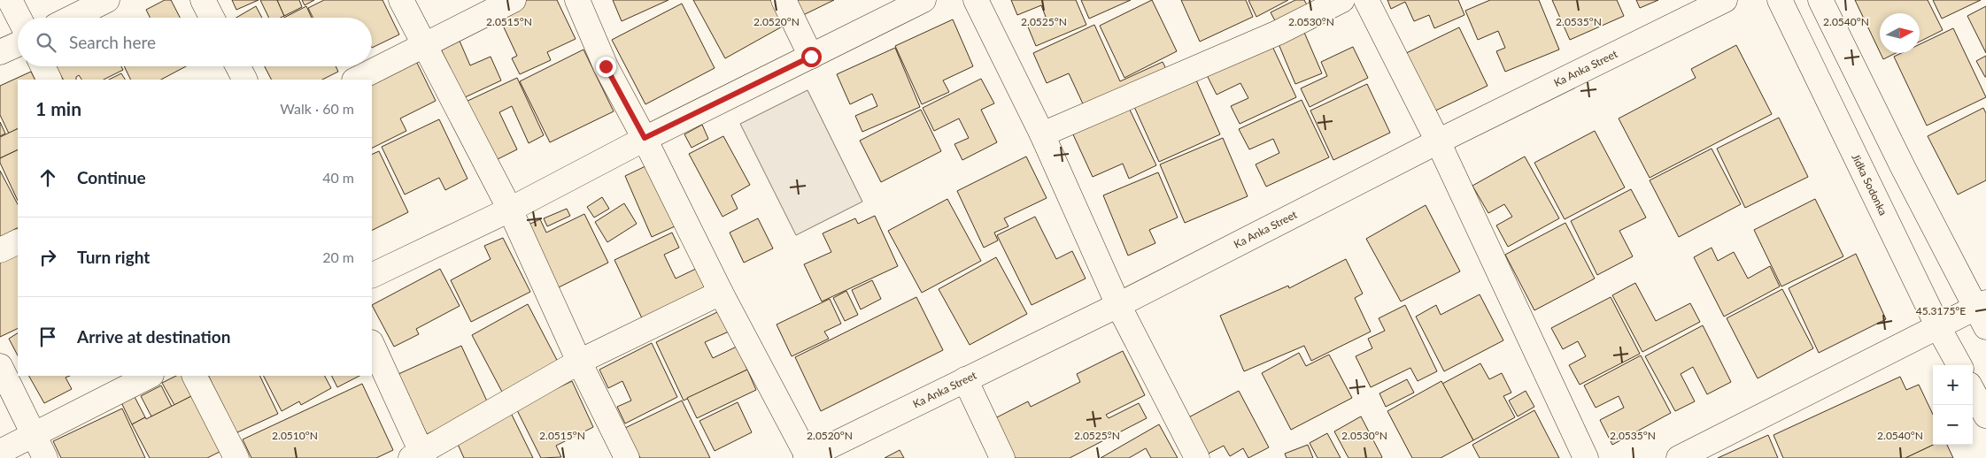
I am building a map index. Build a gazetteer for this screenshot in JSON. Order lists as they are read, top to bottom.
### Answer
{
  "streets": {
    "street": ["Ka Anka Street", "Jidka Sodonka"]
  },
  "north": "right",
  "page": {
    "search": "Search here",
    "heading": ["1 min", "Walk · 60 m"],
    "list": [
      ["Continue", "40 m"],
      ["Turn right", "20 m"],
      "Arrive at destination"
    ],
    "map_buttons": ["+", "−"]
  },
  "coordinates": [
    "2.0515°N",
    "2.0520°N",
    "2.0525°N",
    "2.0530°N",
    "2.0535°N",
    "2.0540°N",
    "45.3175°E",
    "2.0510°N"
  ]
}
